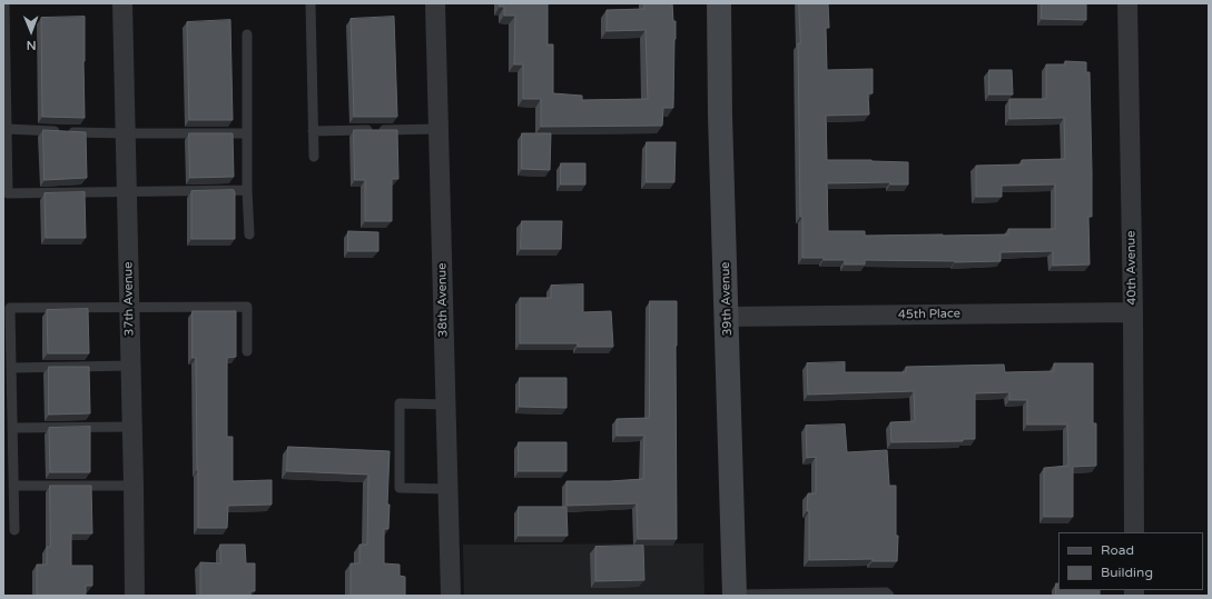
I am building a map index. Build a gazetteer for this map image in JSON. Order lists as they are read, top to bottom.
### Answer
{
  "streets": {
    "main road": ["39th Avenue"],
    "street": [
      "40th Avenue",
      "37th Avenue",
      "38th Avenue",
      "45th Place"
    ]
  },
  "crossings": [
    ["40th Avenue", "45th Place"],
    ["39th Avenue", "45th Place"]
  ],
  "legend": ["Road", "Building"],
  "north": "bottom"
}
